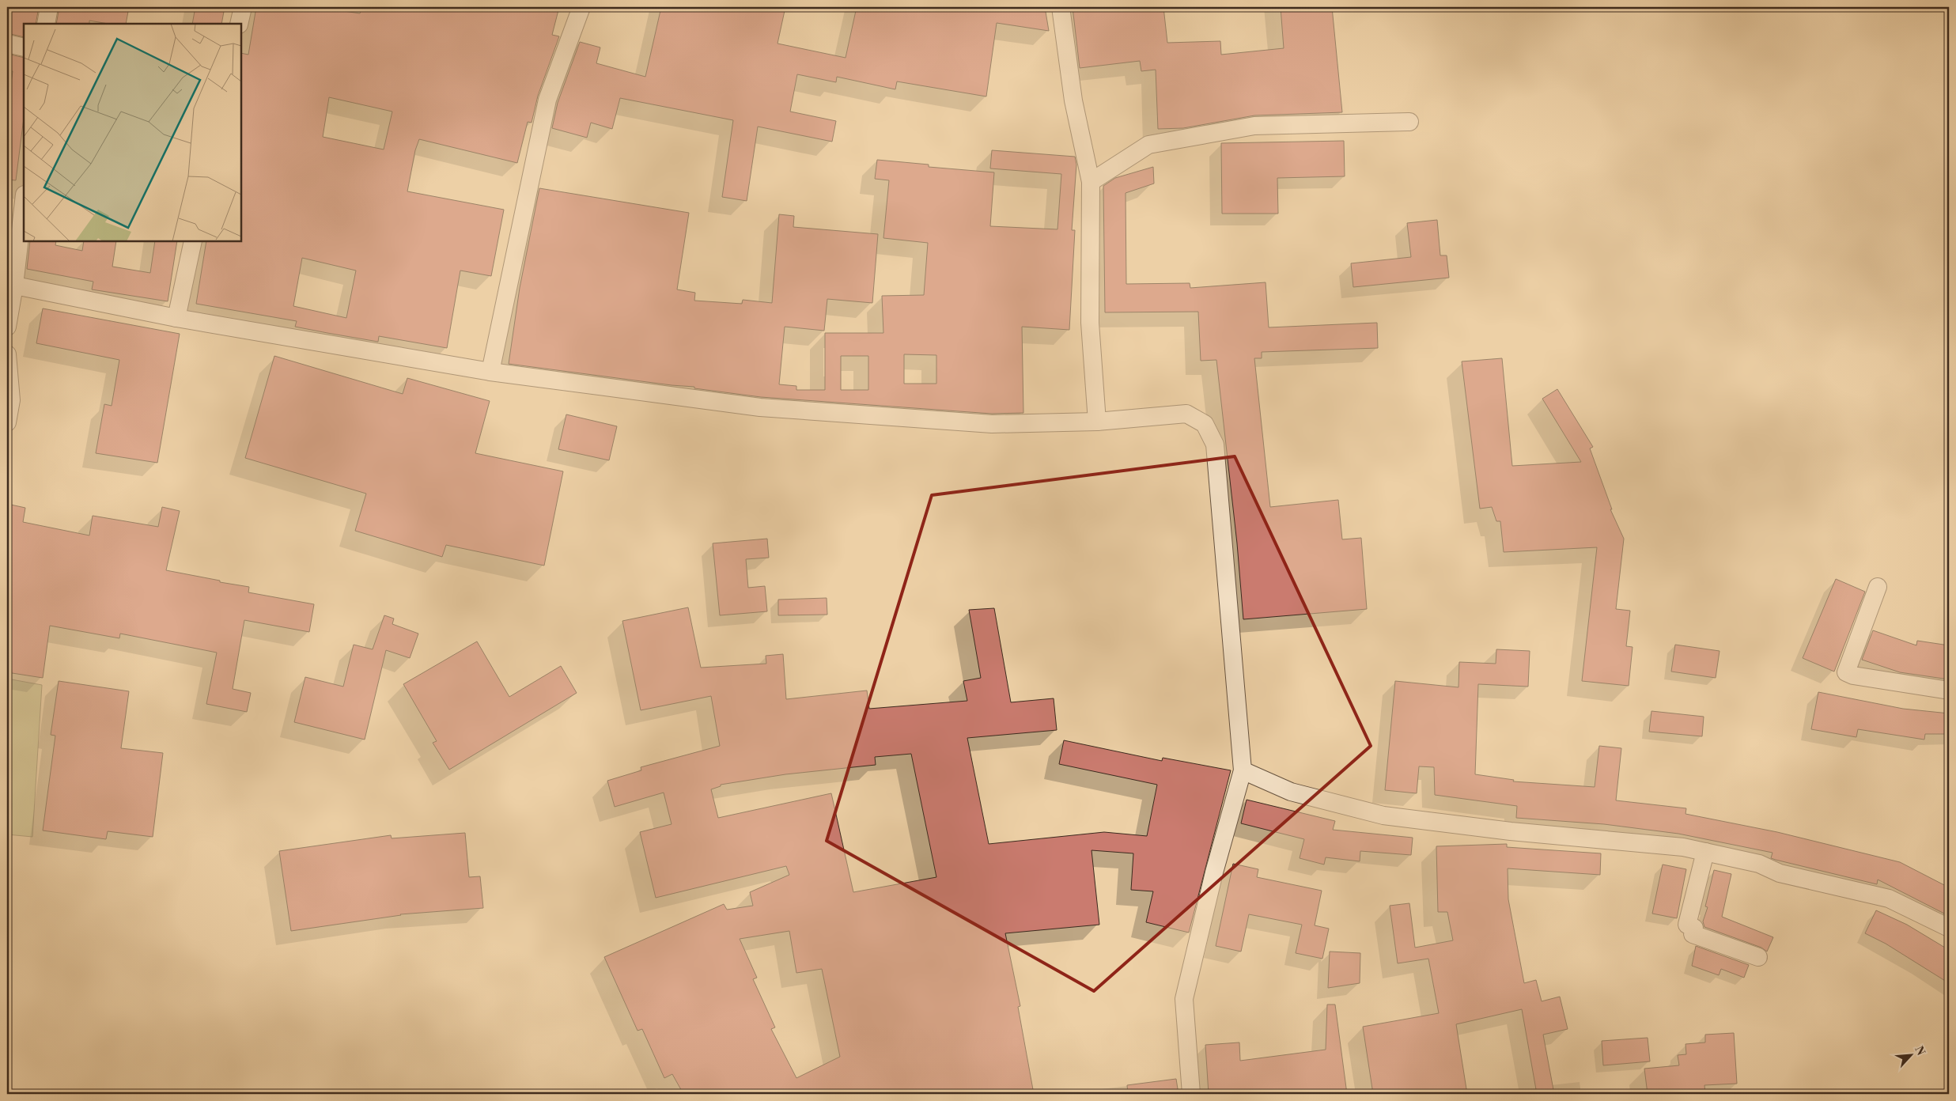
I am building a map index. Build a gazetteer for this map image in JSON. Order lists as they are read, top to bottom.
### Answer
{
  "north": "top right"
}
